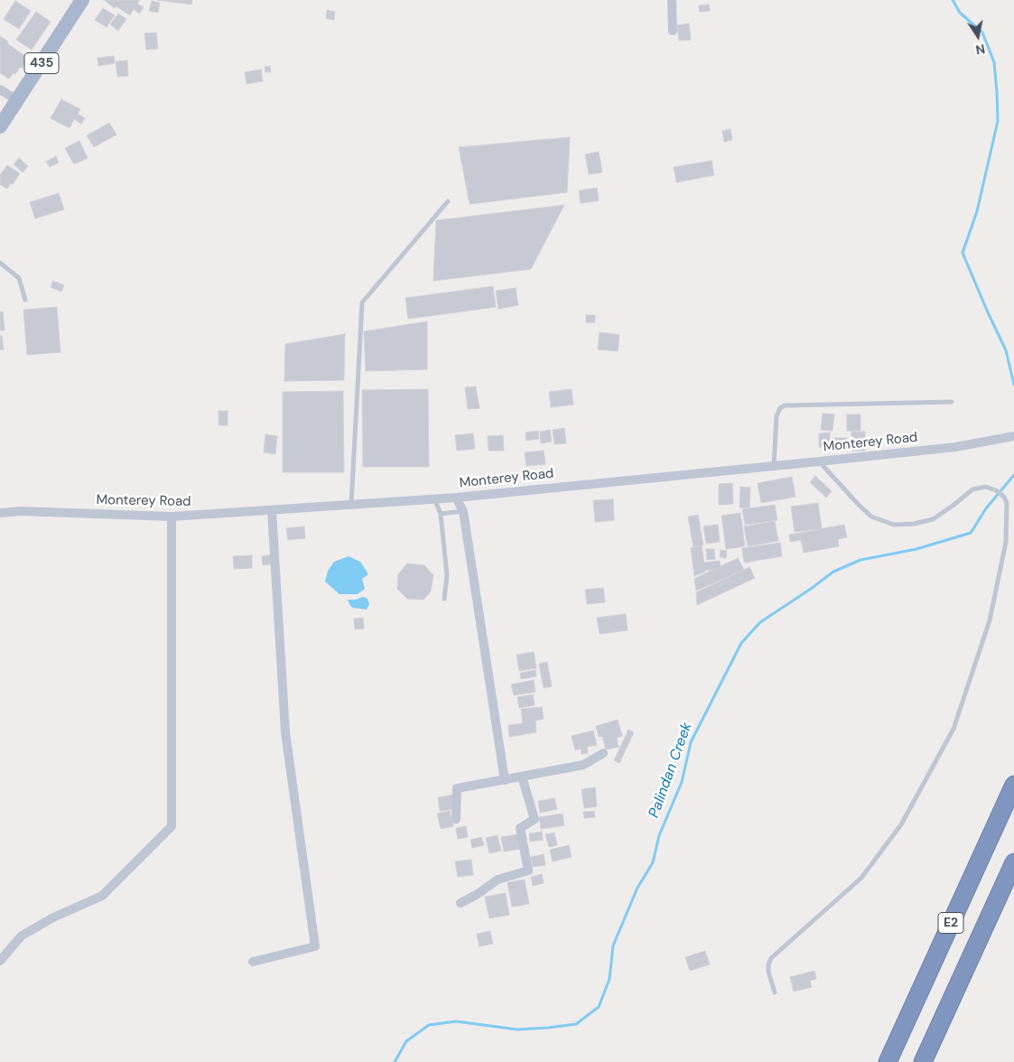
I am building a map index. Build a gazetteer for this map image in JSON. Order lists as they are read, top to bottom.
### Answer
{
  "streets": {
    "highway": ["E2"],
    "main road": ["435"],
    "street": ["Monterey Road"]
  },
  "water": ["Palindan Creek"],
  "north": "bottom"
}
